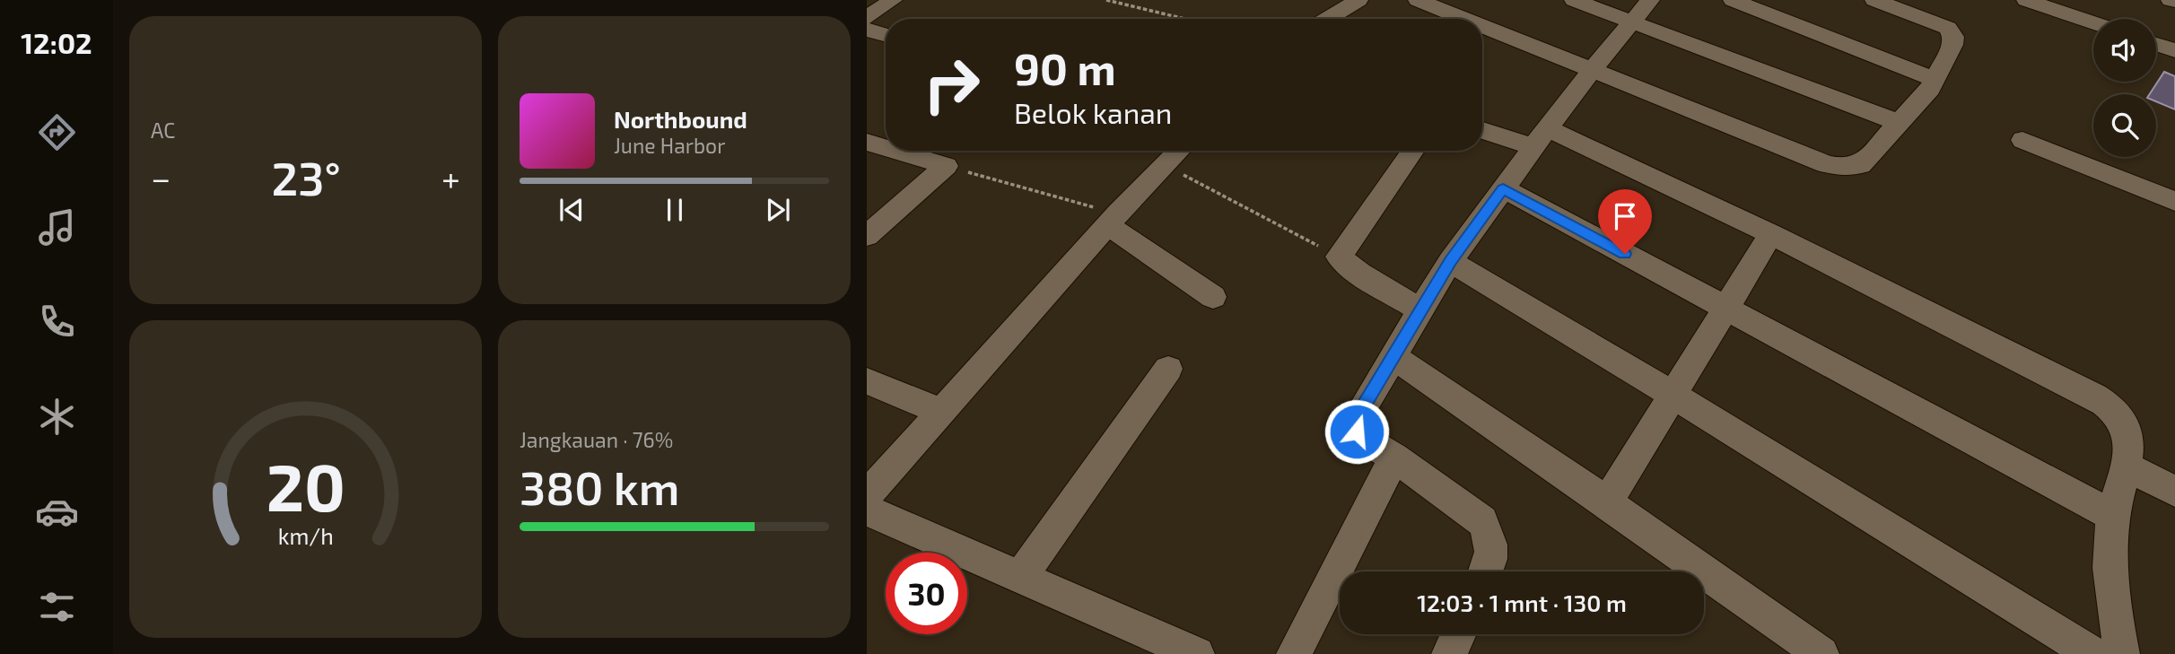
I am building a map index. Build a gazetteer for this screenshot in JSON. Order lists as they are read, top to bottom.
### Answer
{
  "page": {
    "tabs": "12:02",
    "tile": [
      "AC",
      ["Jangkauan · 76%", "380 km"]
    ],
    "turn": ["90 m", "Belok kanan"],
    "song": ["Northbound", "June Harbor"],
    "heat": ["−", "23°", "+"],
    "limit": "30",
    "trip": "12:03 · 1 mnt · 130 m",
    "gauge": ["20", "km/h"]
  }
}
